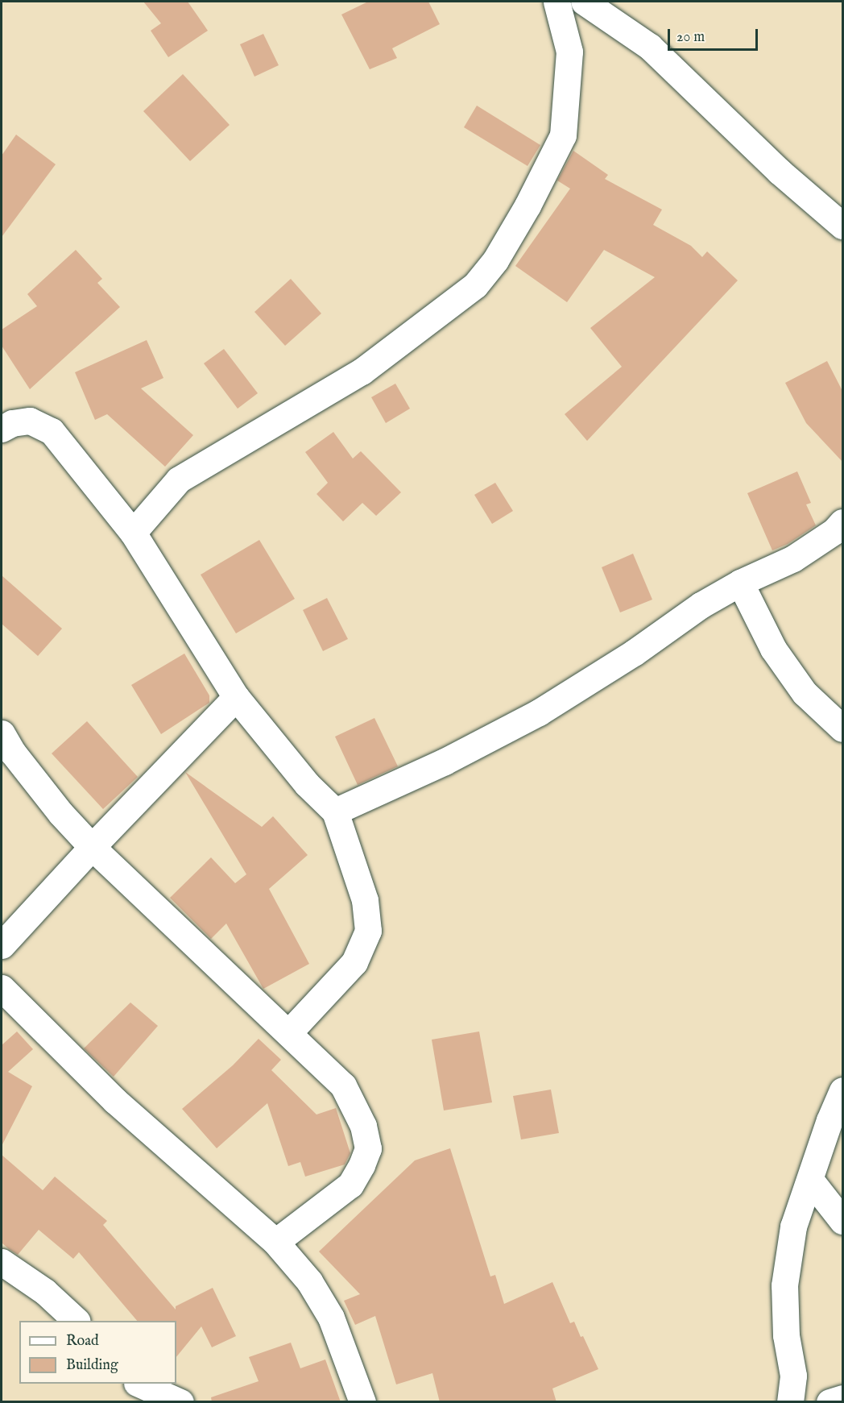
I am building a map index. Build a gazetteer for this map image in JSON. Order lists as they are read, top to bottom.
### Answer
{
  "legend": ["Road", "Building"],
  "scale_bar": "20 m"
}
